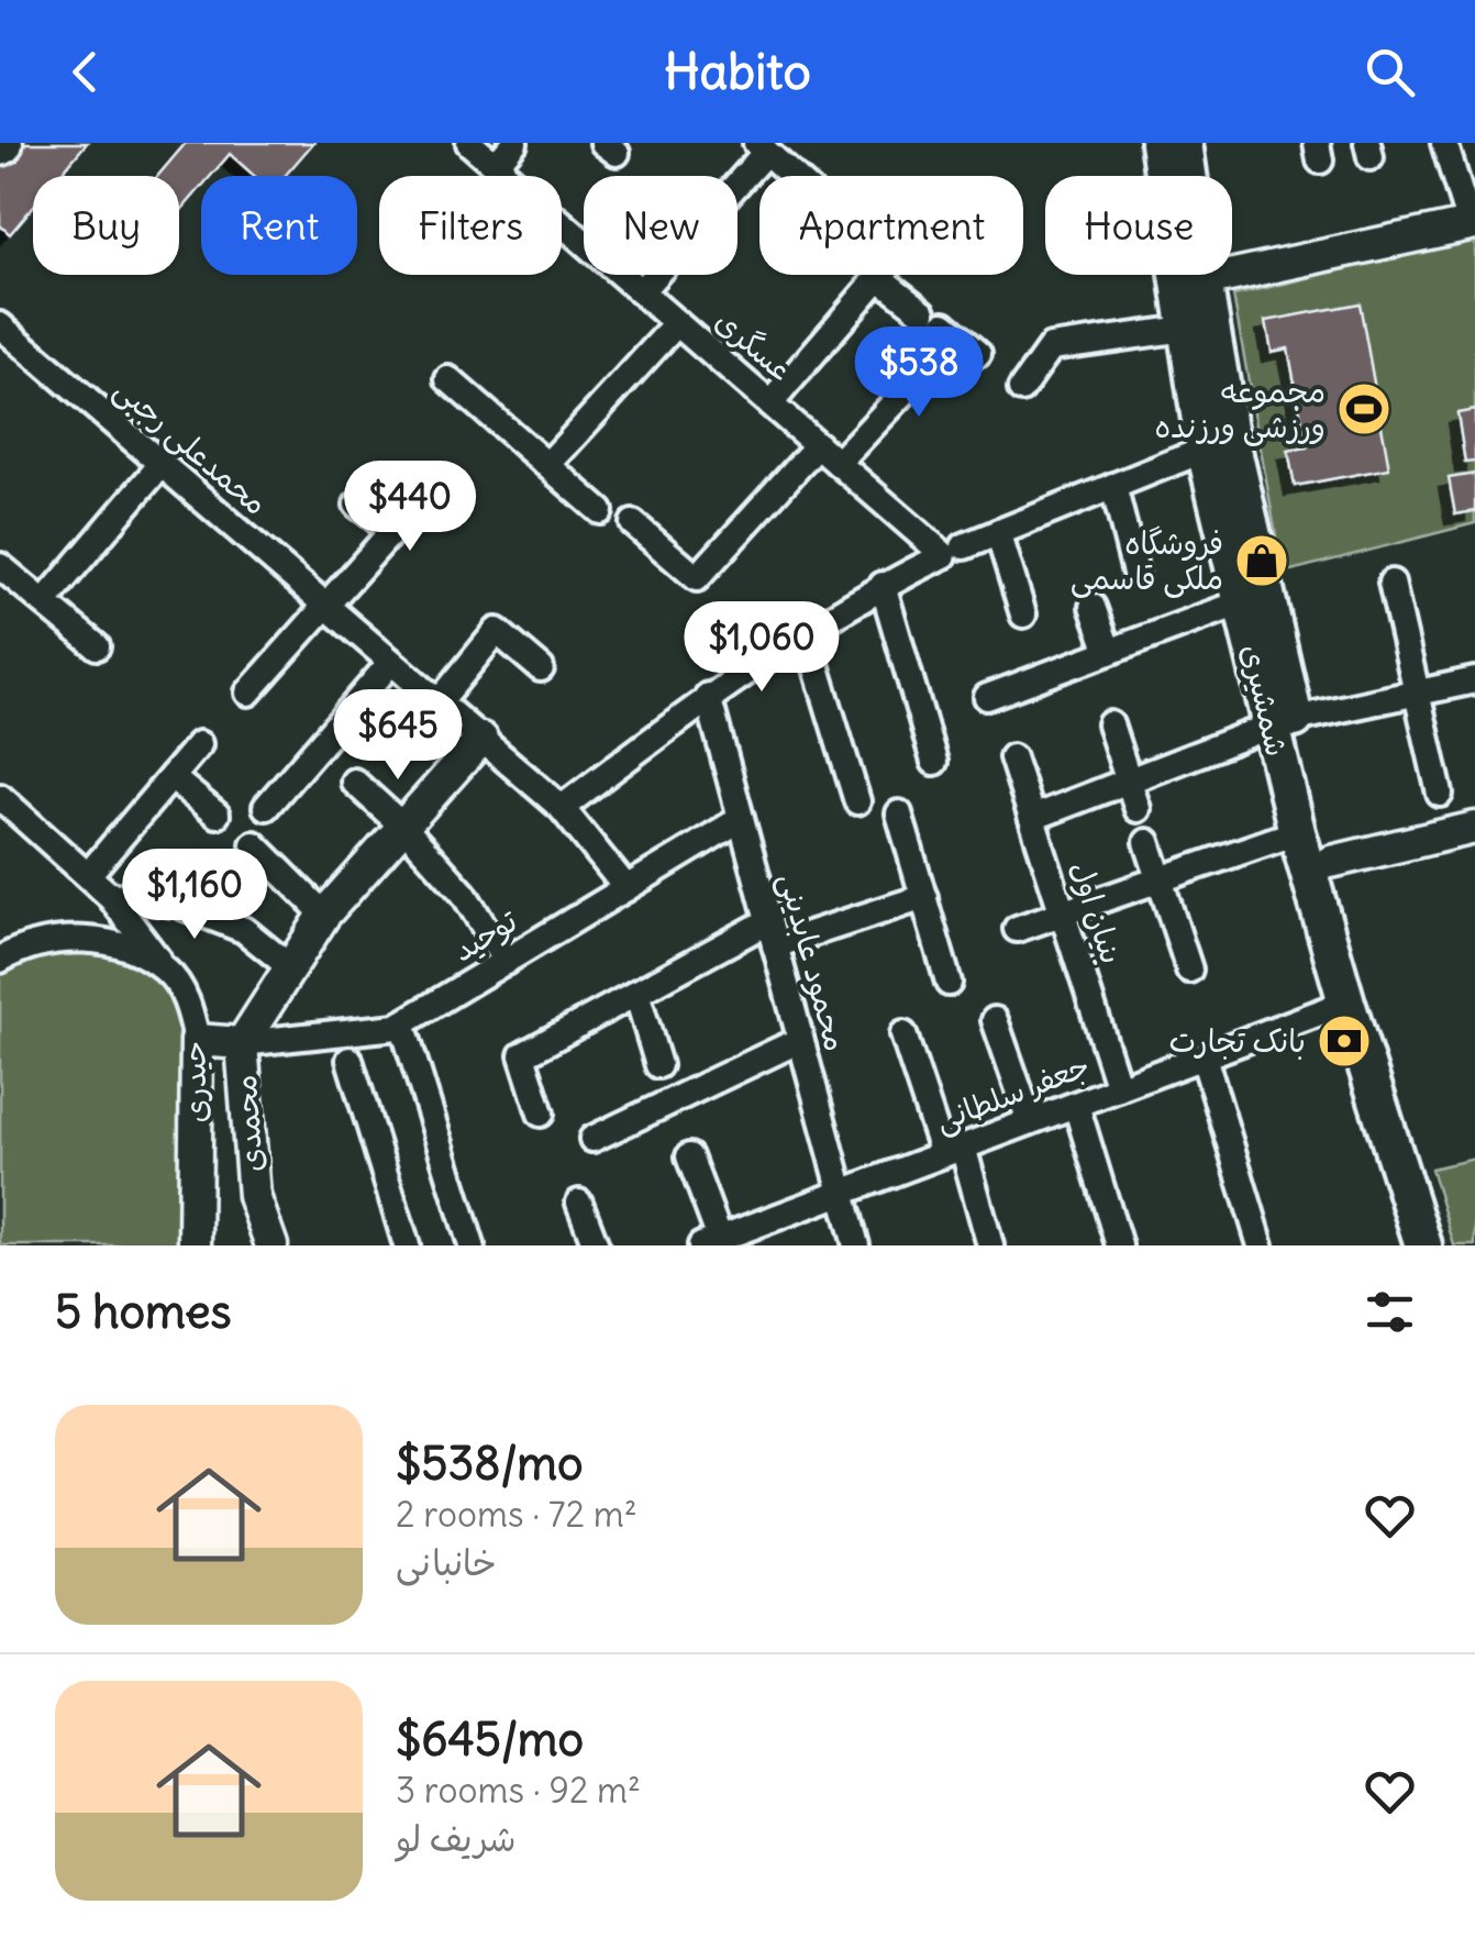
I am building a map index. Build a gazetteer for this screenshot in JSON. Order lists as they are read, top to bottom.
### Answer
{
  "streets": {
    "main road": ["شمشیری"],
    "street": [
      "عسگری",
      "محمدعلی رجبی",
      "بنیان اول",
      "توحید",
      "محمود عابدینی",
      "حیدری",
      "جعفر سلطانی",
      "محمدی"
    ]
  },
  "crossings": [
    ["محمدعلی رجبی", "توحید"],
    ["محمدعلی رجبی", "محمدی"],
    ["شمشیری", "جعفر سلطانی"],
    ["بنیان اول", "جعفر سلطانی"],
    ["توحید", "محمود عابدینی"],
    ["توحید", "محمدی"],
    ["محمود عابدینی", "جعفر سلطانی"]
  ],
  "places": {
    "sports": ["مجموعه ورزشی ورزنده"],
    "shop": ["فروشگاه ملکی قاسمی"],
    "bank": ["بانک تجارت"]
  },
  "page": {
    "header": "Habito",
    "chip": [
      "Buy",
      "Rent",
      "Filters",
      "New",
      "Apartment",
      "House"
    ],
    "price": [
      "$538",
      "$440",
      "$1,060",
      "$645",
      "$1,160"
    ],
    "heading": "5 homes",
    "list": [
      {
        "name": "$538/mo",
        "note": "2 rooms · 72 m² · خانبانی"
      },
      {
        "name": "$645/mo",
        "note": "3 rooms · 92 m² · شریف لو"
      }
    ]
  }
}
